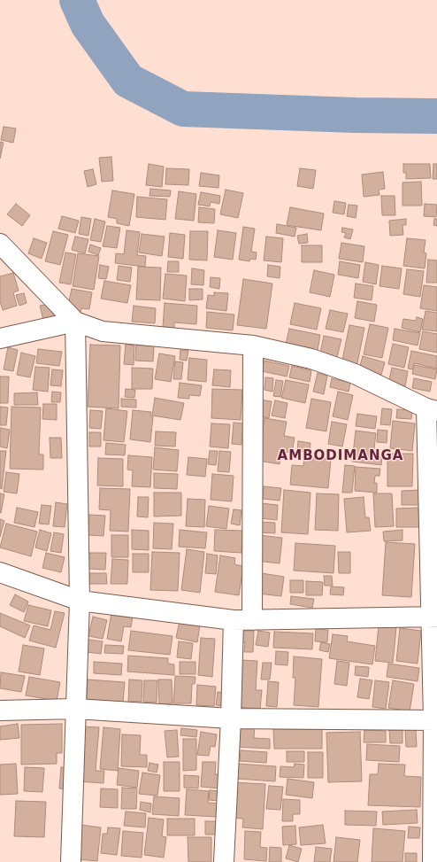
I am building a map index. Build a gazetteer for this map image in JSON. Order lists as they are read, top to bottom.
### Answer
{
  "districts": ["AMBODIMANGA"]
}
